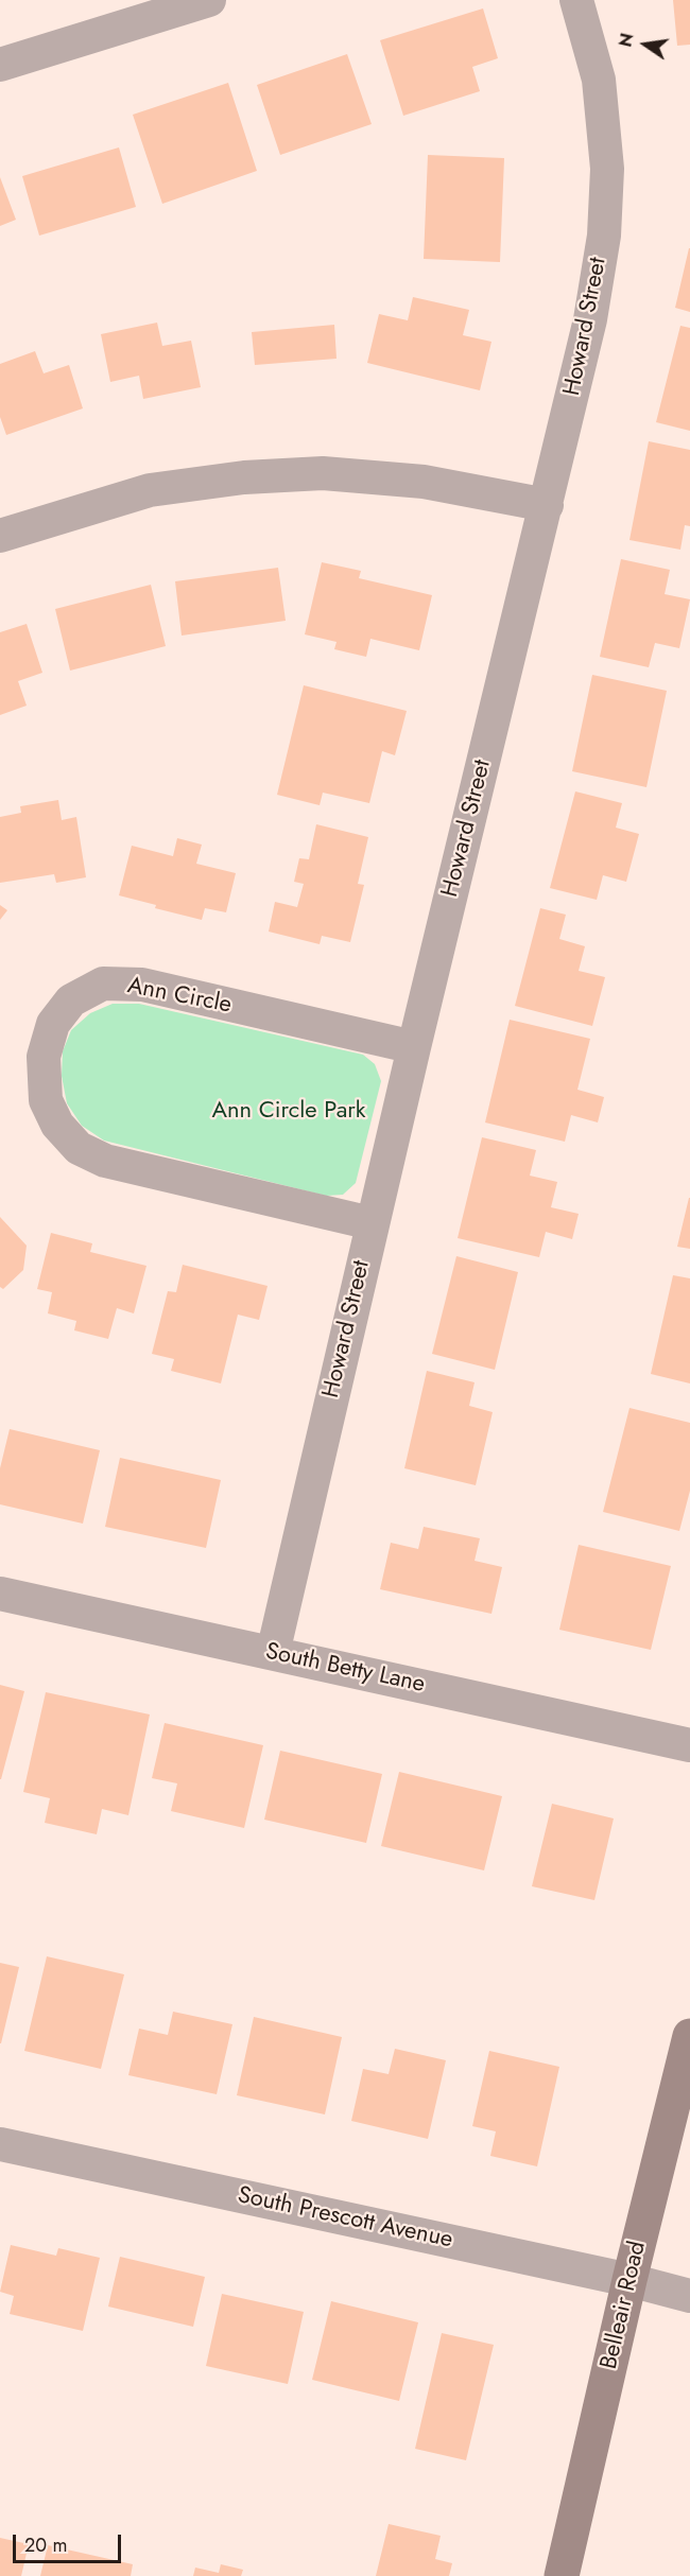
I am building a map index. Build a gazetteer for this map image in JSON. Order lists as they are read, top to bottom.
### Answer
{
  "streets": {
    "main road": ["Belleair Road"],
    "street": [
      "Howard Street",
      "Ann Circle",
      "South Betty Lane",
      "South Prescott Avenue"
    ]
  },
  "crossings": [
    ["Howard Street", "Ann Circle"],
    ["Howard Street", "South Betty Lane"],
    ["South Prescott Avenue", "Belleair Road"]
  ],
  "parks": ["Ann Circle Park"],
  "scale_bar": "20 m",
  "north": "left"
}
